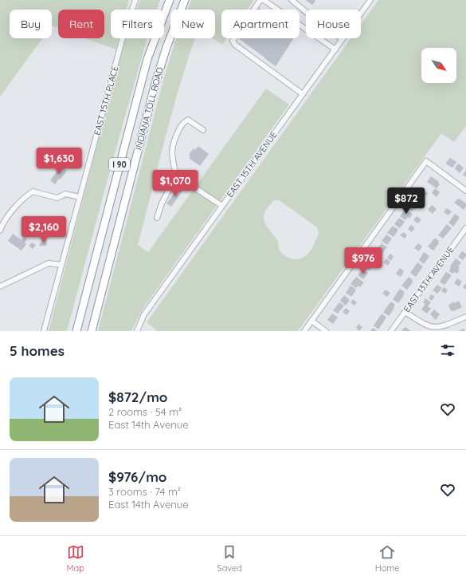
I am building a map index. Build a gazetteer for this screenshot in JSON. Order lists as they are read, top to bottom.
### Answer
{
  "streets": {
    "highway": ["INDIANA TOLL ROAD", "I 90"],
    "street": ["EAST 15TH PLACE", "EAST 15TH AVENUE", "EAST 13TH AVENUE"]
  },
  "north": "bottom right",
  "page": {
    "chip": [
      "Buy",
      "Rent",
      "Filters",
      "New",
      "Apartment",
      "House"
    ],
    "price": [
      "$1,630",
      "$1,070",
      "$872",
      "$2,160",
      "$976"
    ],
    "heading": "5 homes",
    "list": [
      {
        "name": "$872/mo",
        "note": "2 rooms · 54 m² · East 14th Avenue"
      },
      {
        "name": "$976/mo",
        "note": "3 rooms · 74 m² · East 14th Avenue"
      }
    ],
    "tabs": ["Map", "Saved", "Home"]
  }
}
